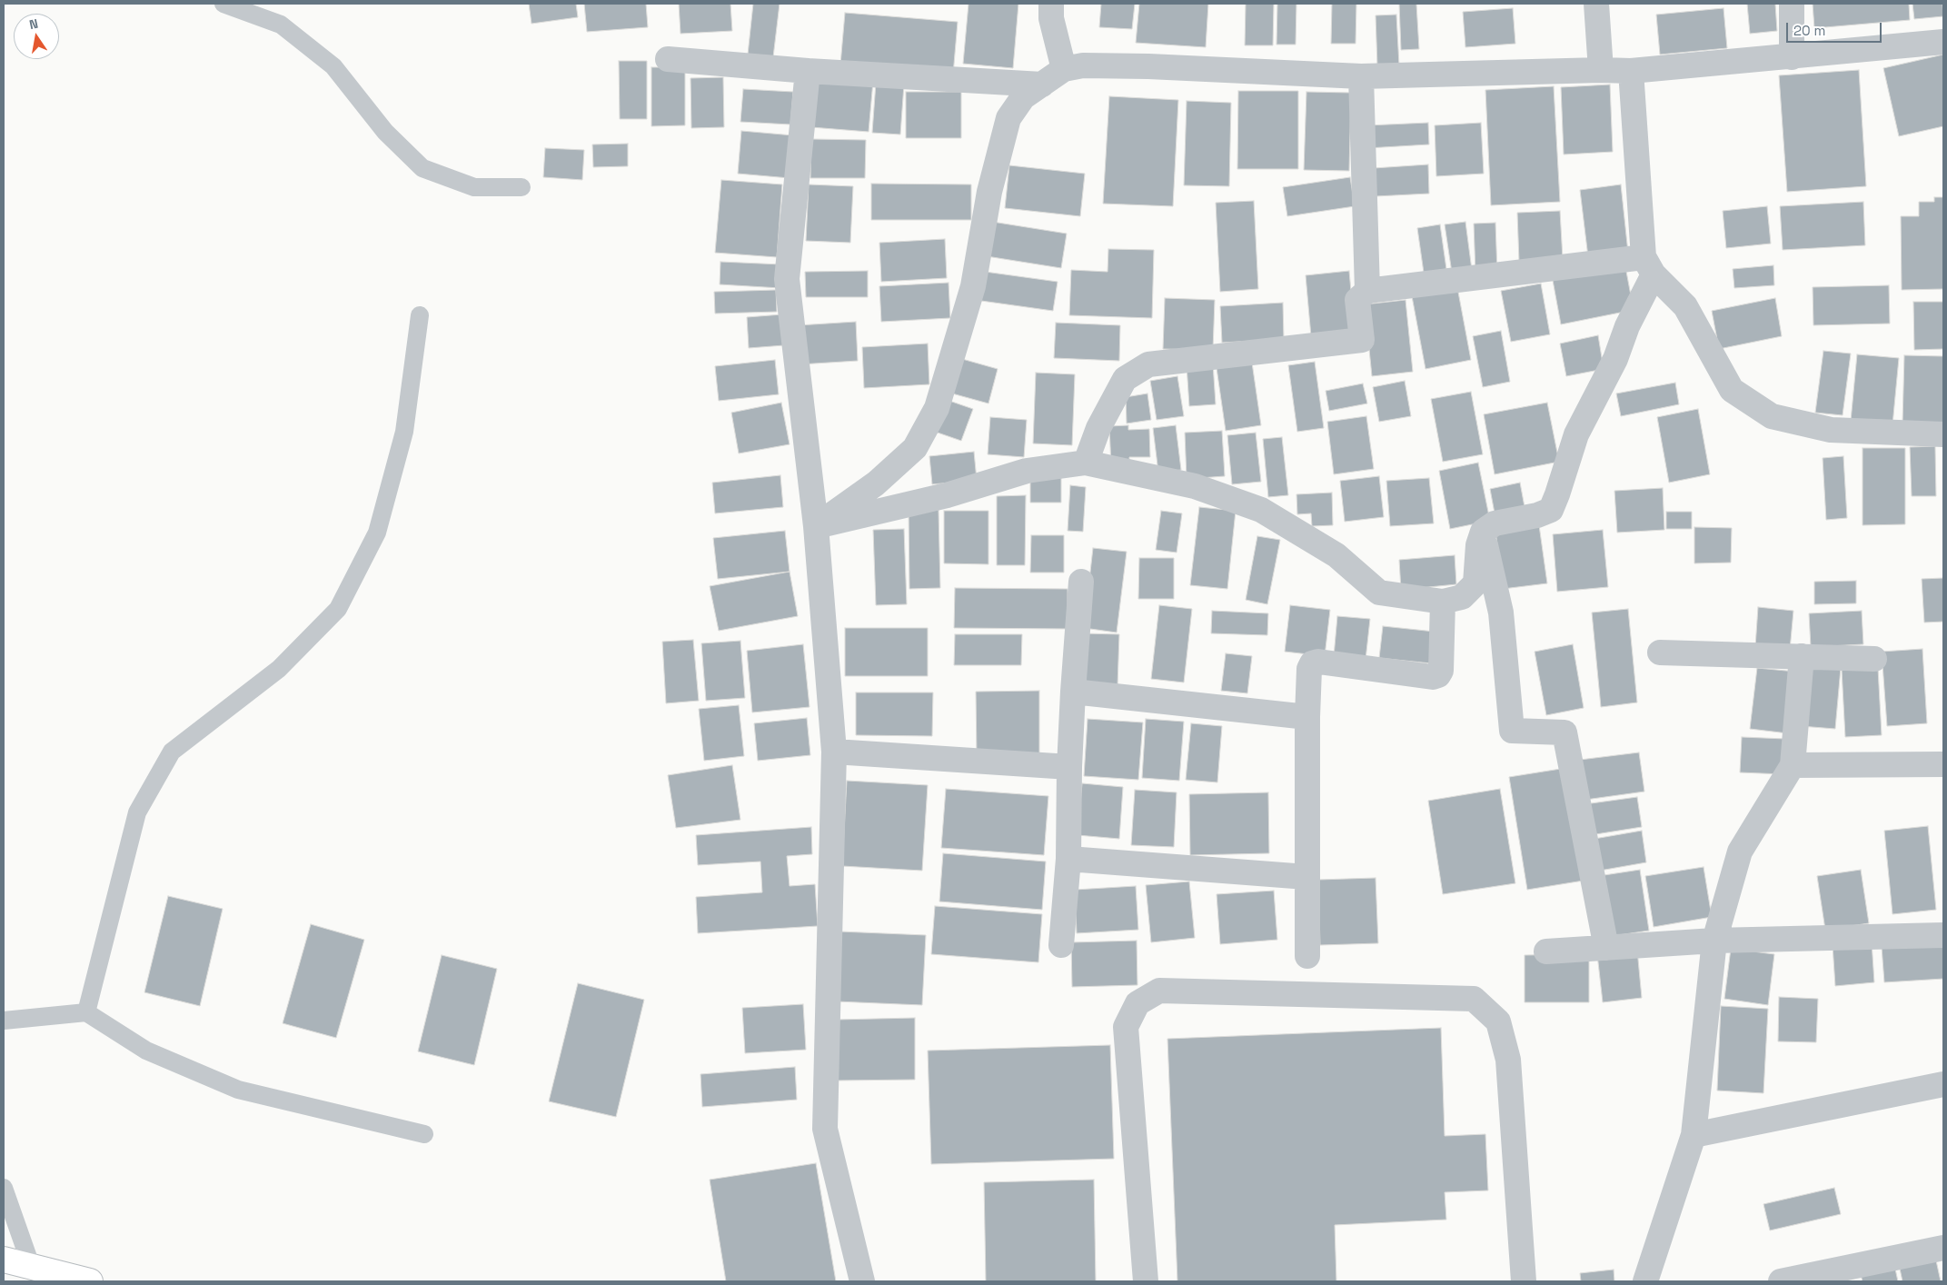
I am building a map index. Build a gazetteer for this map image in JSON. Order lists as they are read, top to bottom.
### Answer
{
  "scale_bar": "20 m",
  "north": "top"
}
